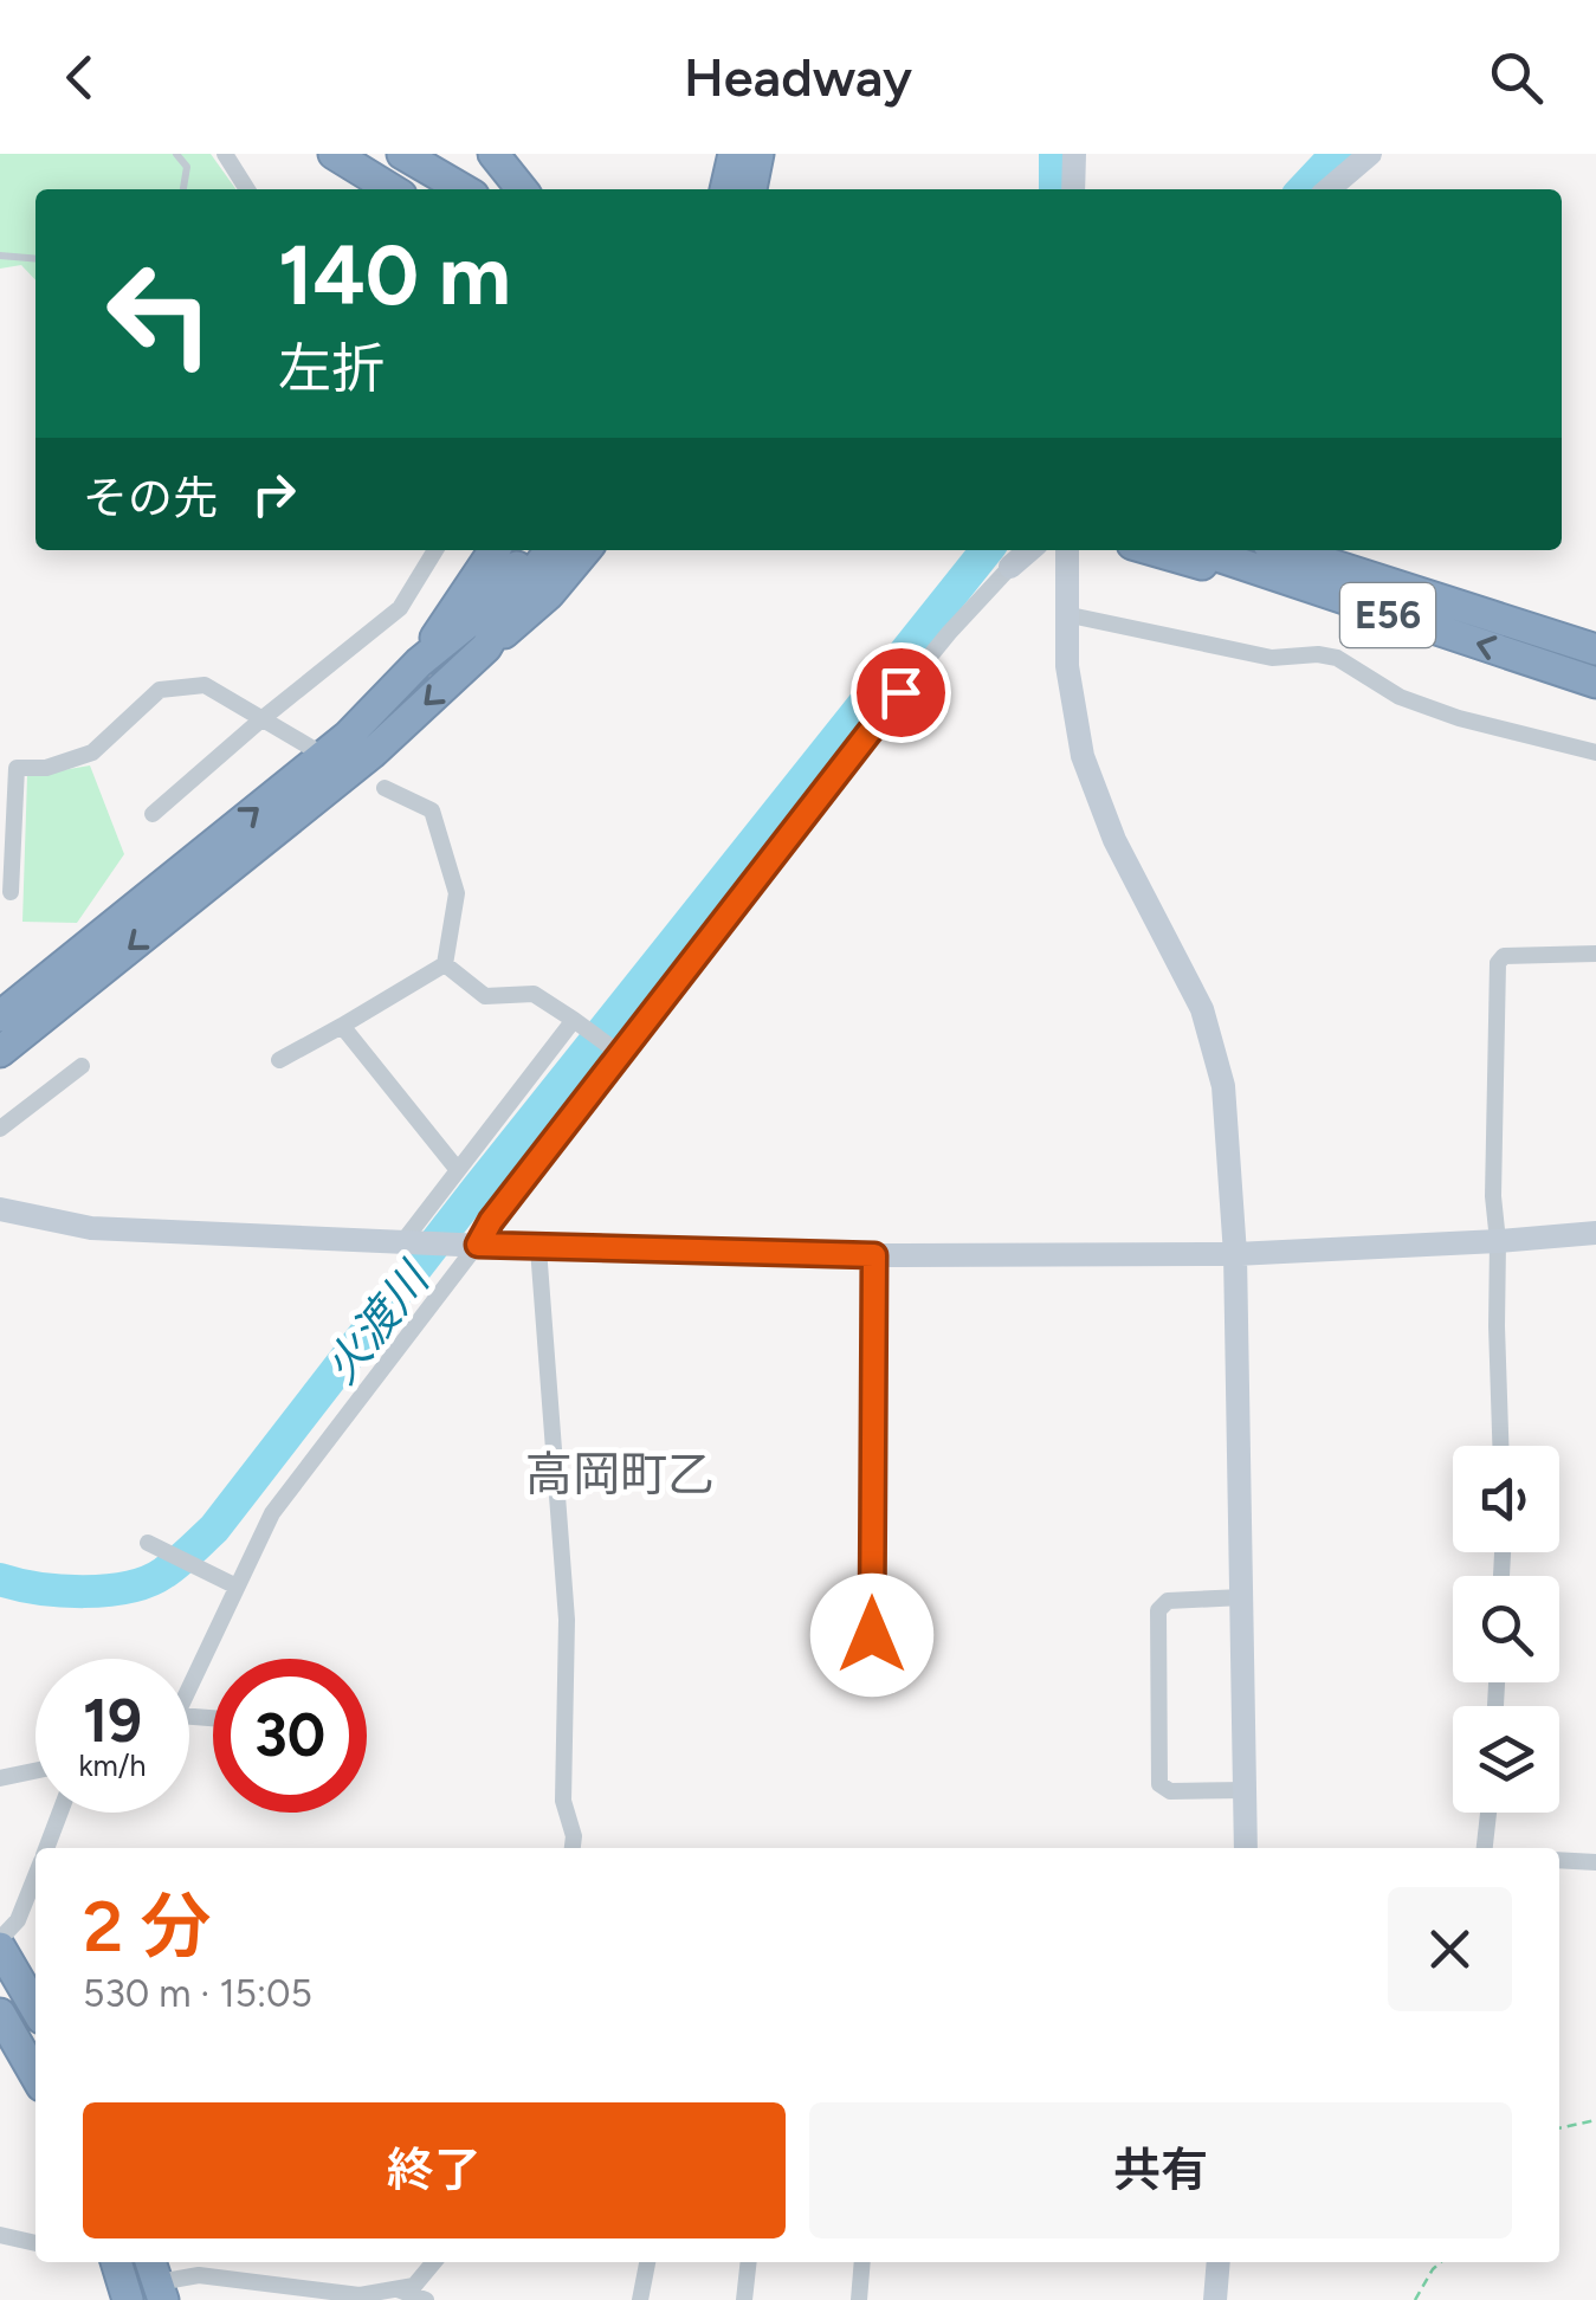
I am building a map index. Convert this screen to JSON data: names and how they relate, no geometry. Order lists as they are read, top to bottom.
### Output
{
  "streets": {
    "highway": ["E56"]
  },
  "districts": ["高岡町乙"],
  "water": ["火渡川"],
  "page": {
    "header": "Headway",
    "turn": ["140 m", "左折"],
    "then": "その先",
    "speed": "19 km/h",
    "limit": "30",
    "heading": ["2 分", "530 m · 15:05"],
    "buttons": ["終了", "共有"]
  }
}
